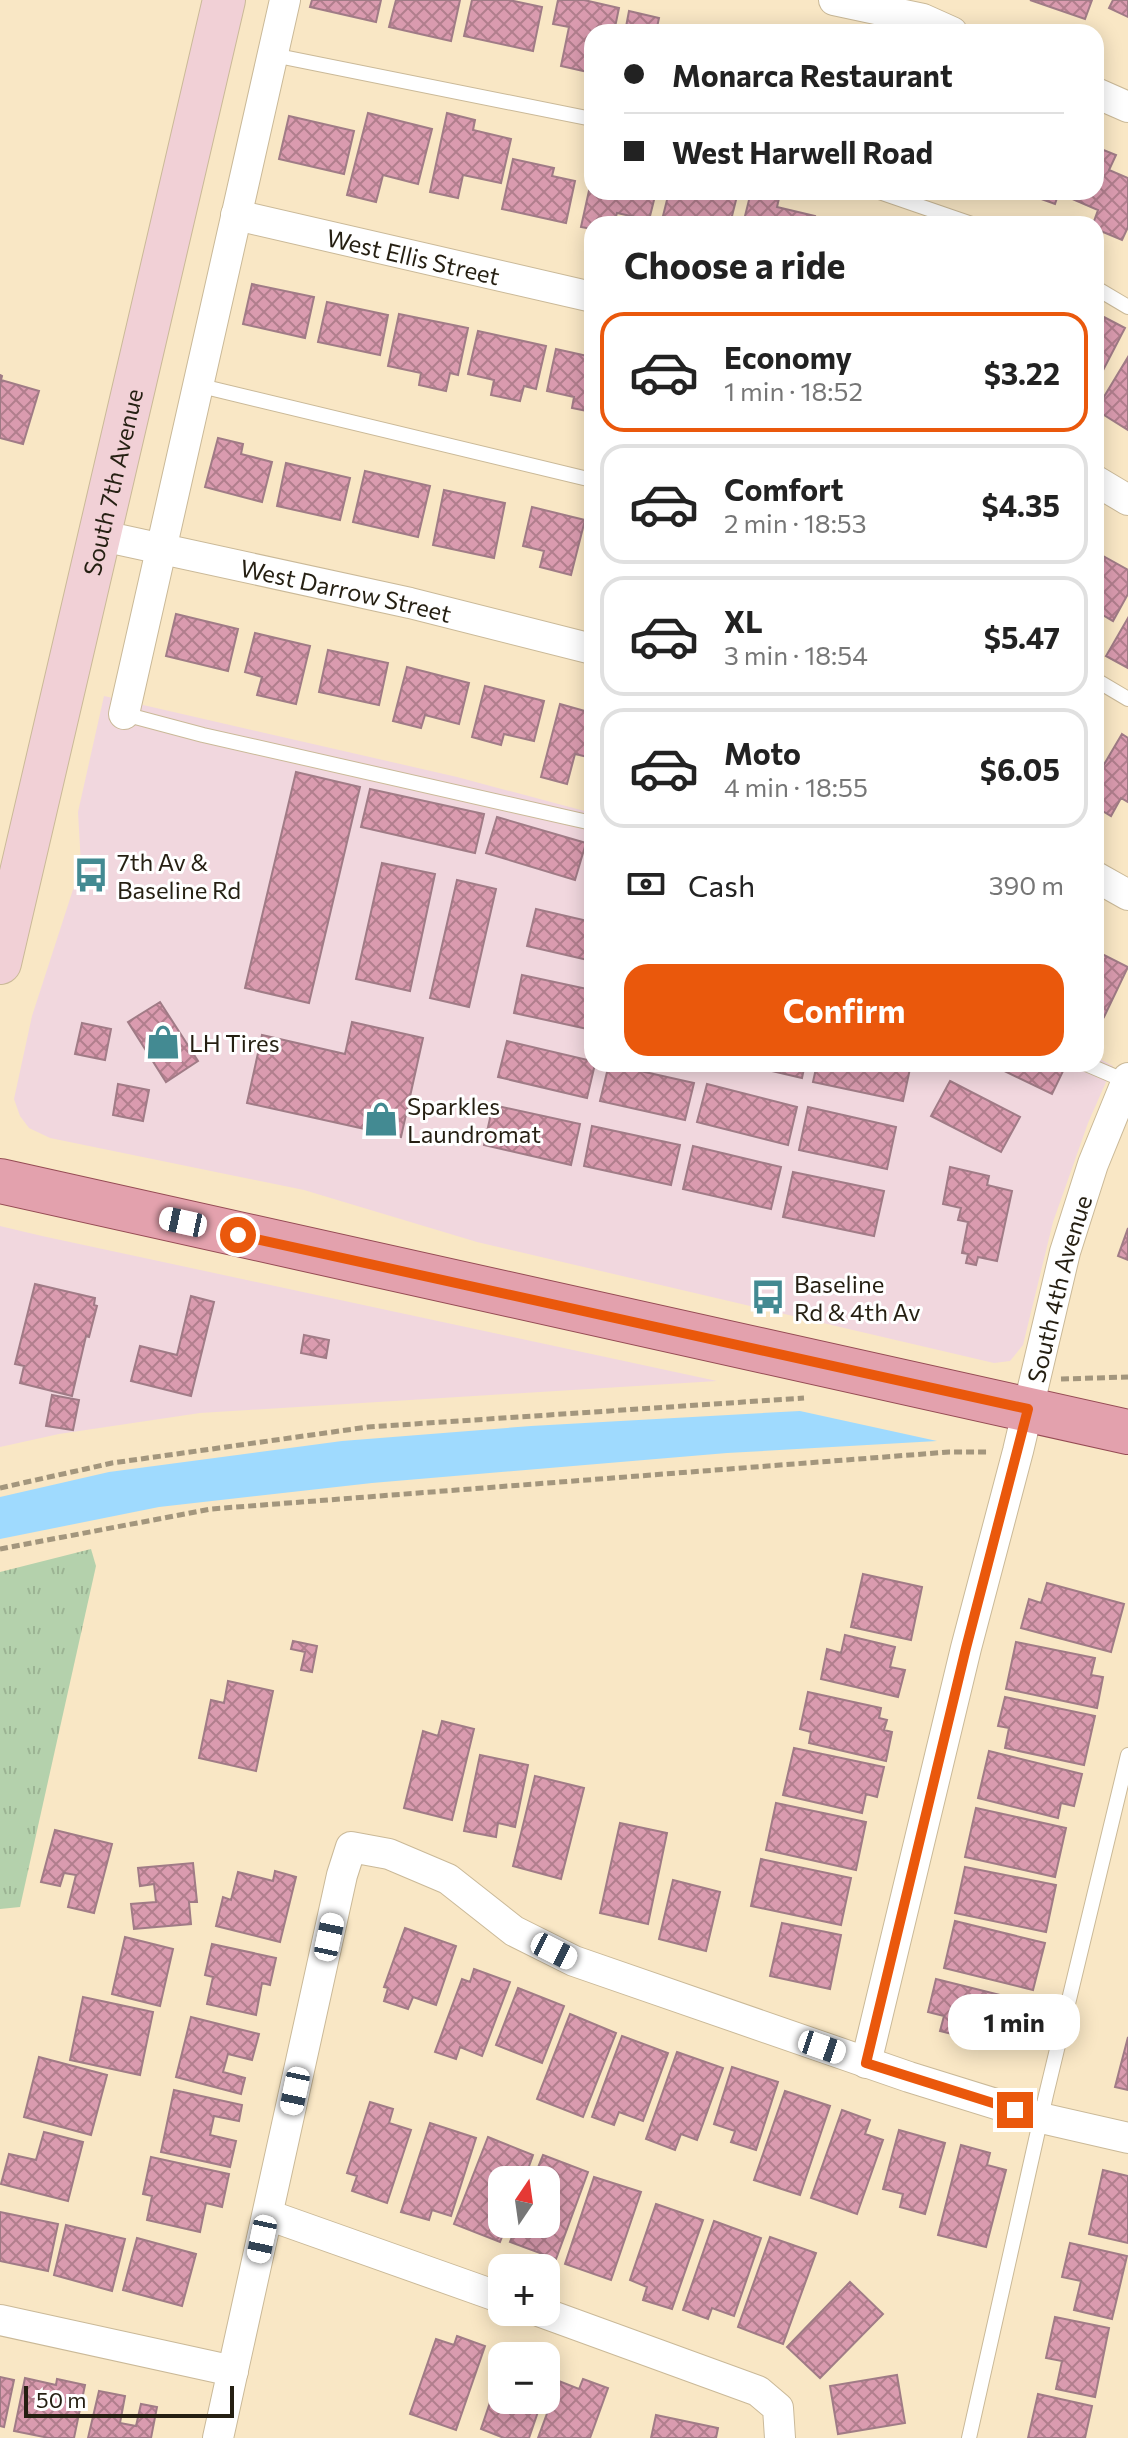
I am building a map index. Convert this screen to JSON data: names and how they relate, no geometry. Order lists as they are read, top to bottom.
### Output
{
  "streets": {
    "main road": ["South 7th Avenue"],
    "street": ["West Ellis Street", "West Darrow Street", "South 4th Avenue"]
  },
  "crossings": [
    ["South 7th Avenue", "West Darrow Street"]
  ],
  "places": {
    "bus stop": ["7th Av & Baseline Rd", "Baseline Rd & 4th Av"],
    "shop": ["LH Tires", "Sparkles Laundromat"]
  },
  "scale_bar": "50 m",
  "north": "top",
  "page": {
    "banner": ["Monarca Restaurant", "West Harwell Road"],
    "heading": "Choose a ride",
    "list": [
      {
        "name": "Economy",
        "note": "1 min · 18:52",
        "value": "$3.22"
      },
      {
        "name": "Comfort",
        "note": "2 min · 18:53",
        "value": "$4.35"
      },
      {
        "name": "XL",
        "note": "3 min · 18:54",
        "value": "$5.47"
      },
      {
        "name": "Moto",
        "note": "4 min · 18:55",
        "value": "$6.05"
      }
    ],
    "pay": ["Cash", "390 m"],
    "buttons": "Confirm",
    "bubble": "1 min",
    "map_buttons": ["+", "−"],
    "scale": "50 m"
  }
}
